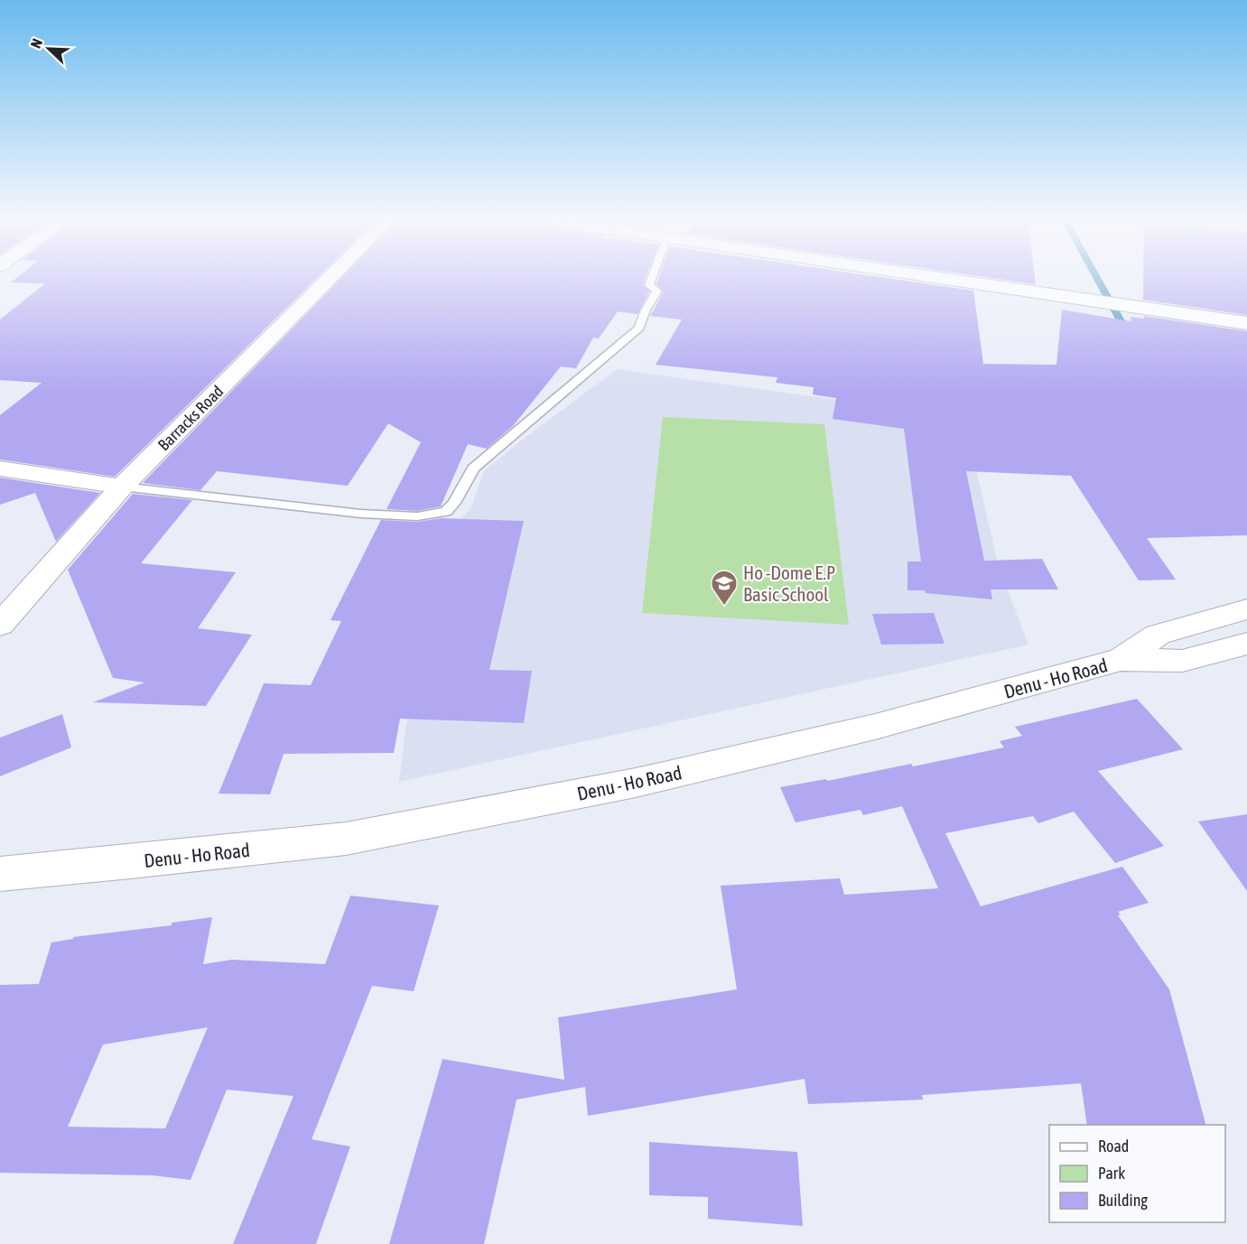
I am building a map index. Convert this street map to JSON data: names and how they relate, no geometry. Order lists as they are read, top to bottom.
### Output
{
  "streets": {
    "street": ["Barracks Road", "Denu - Ho Road"]
  },
  "places": {
    "school or university": ["Ho -Dome E.P Basic School"]
  },
  "legend": ["Road", "Park", "Building"],
  "north": "top left"
}
